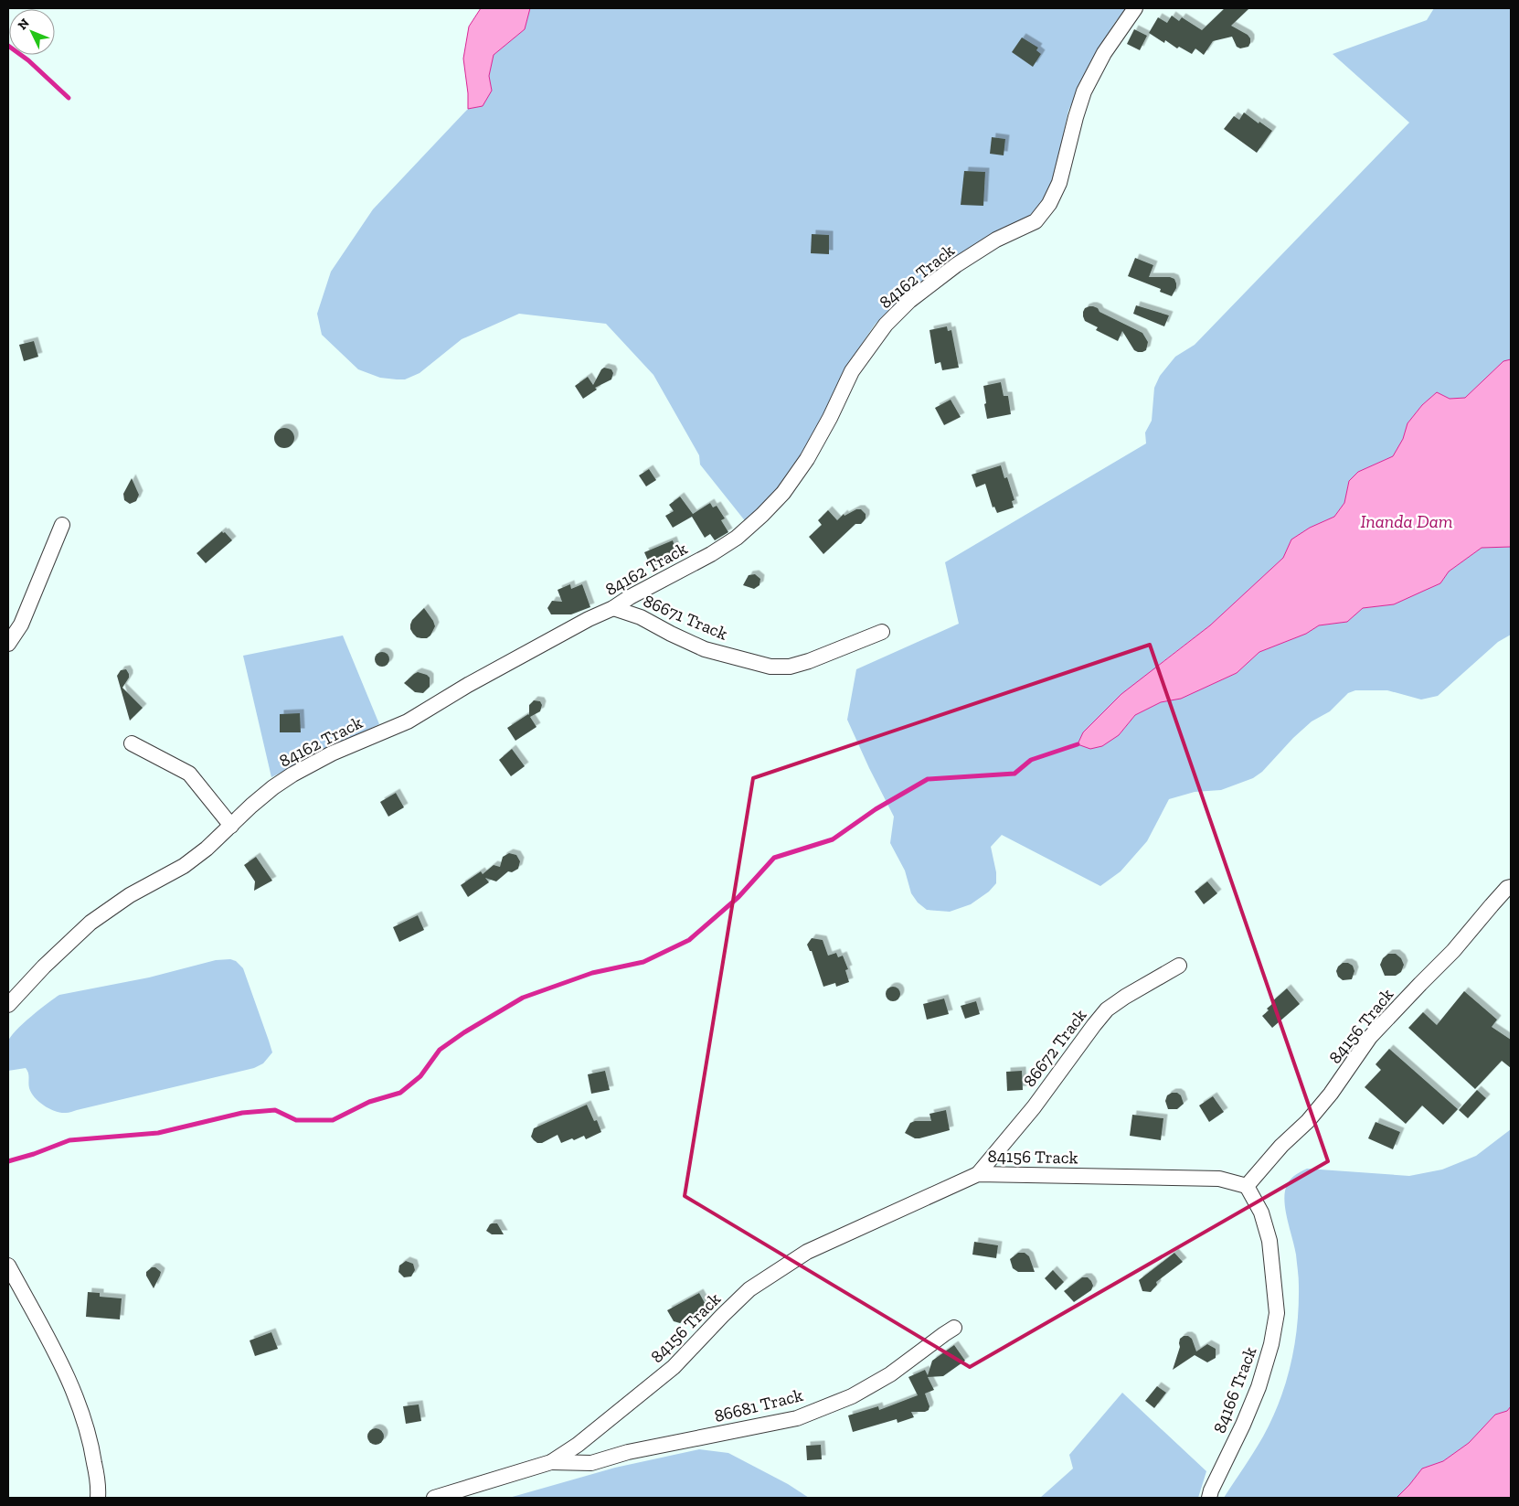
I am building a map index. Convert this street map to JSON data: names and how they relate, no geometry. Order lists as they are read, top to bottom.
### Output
{
  "streets": {
    "street": [
      "84162 Track",
      "86671 Track",
      "84156 Track",
      "86672 Track",
      "84166 Track",
      "86681 Track"
    ]
  },
  "crossings": [
    ["84162 Track", "86671 Track"],
    ["84156 Track", "86672 Track"],
    ["84156 Track", "84166 Track"],
    ["84156 Track", "86681 Track"]
  ],
  "water": ["Inanda Dam"],
  "north": "top left"
}
